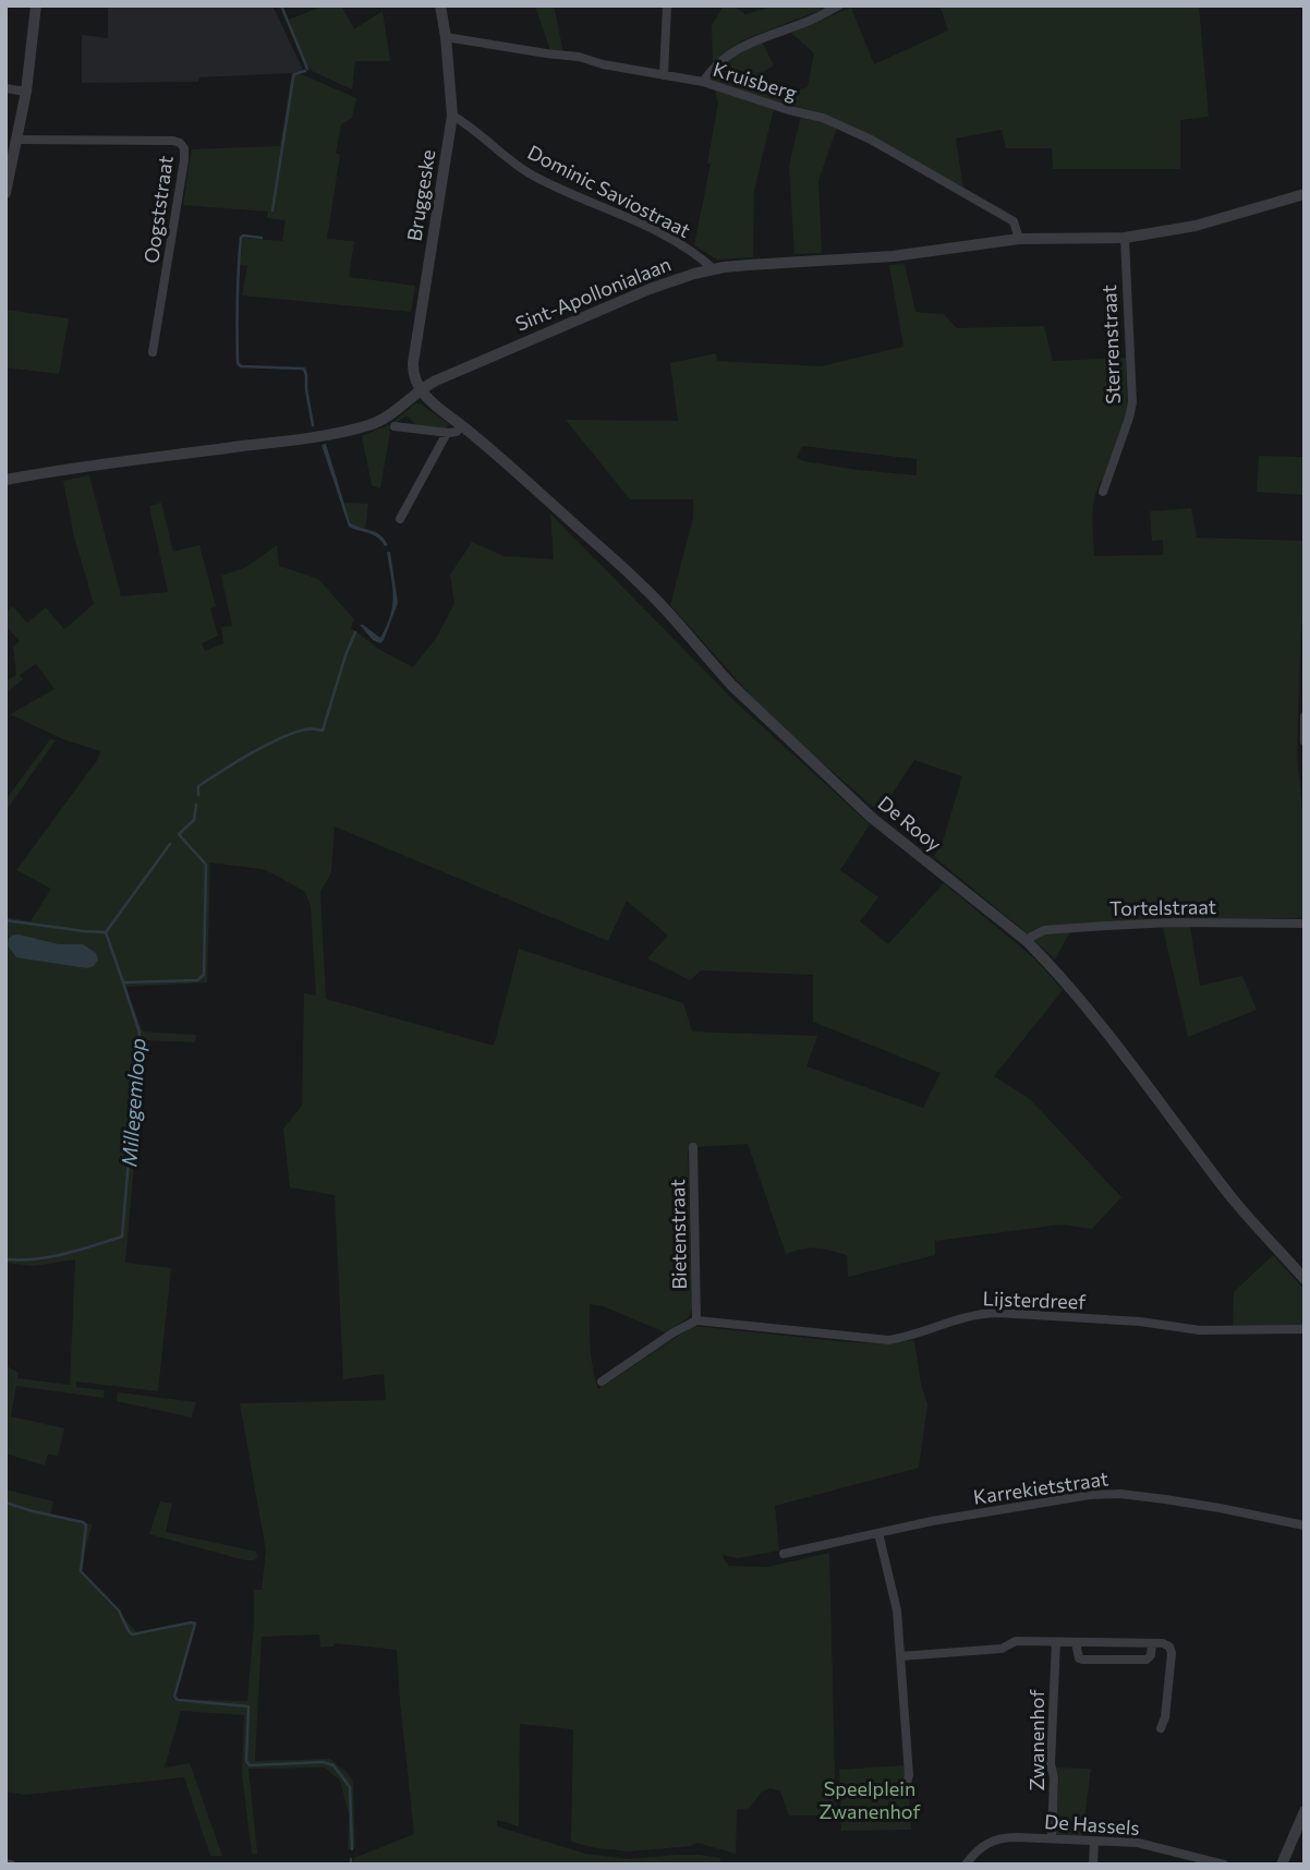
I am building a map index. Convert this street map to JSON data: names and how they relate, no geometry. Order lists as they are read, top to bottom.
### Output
{
  "streets": {
    "street": [
      "Kruisberg",
      "Dominic Saviostraat",
      "Bruggeske",
      "Oogststraat",
      "Sint-Apollonialaan",
      "Sterrenstraat",
      "De Rooy",
      "Tortelstraat",
      "Bietenstraat",
      "Lijsterdreef",
      "Karrekietstraat",
      "Zwanenhof",
      "De Hassels"
    ]
  },
  "crossings": [
    ["Kruisberg", "Bruggeske"],
    ["Kruisberg", "Sint-Apollonialaan"],
    ["Dominic Saviostraat", "Bruggeske"],
    ["Dominic Saviostraat", "Sint-Apollonialaan"],
    ["Bruggeske", "Sint-Apollonialaan"],
    ["Bruggeske", "De Rooy"],
    ["Sint-Apollonialaan", "Sterrenstraat"],
    ["Sint-Apollonialaan", "De Rooy"],
    ["De Rooy", "Tortelstraat"],
    ["Bietenstraat", "Lijsterdreef"],
    ["Zwanenhof", "De Hassels"]
  ],
  "water": ["Millegemloop"],
  "parks": ["Speelplein Zwanenhof"]
}
